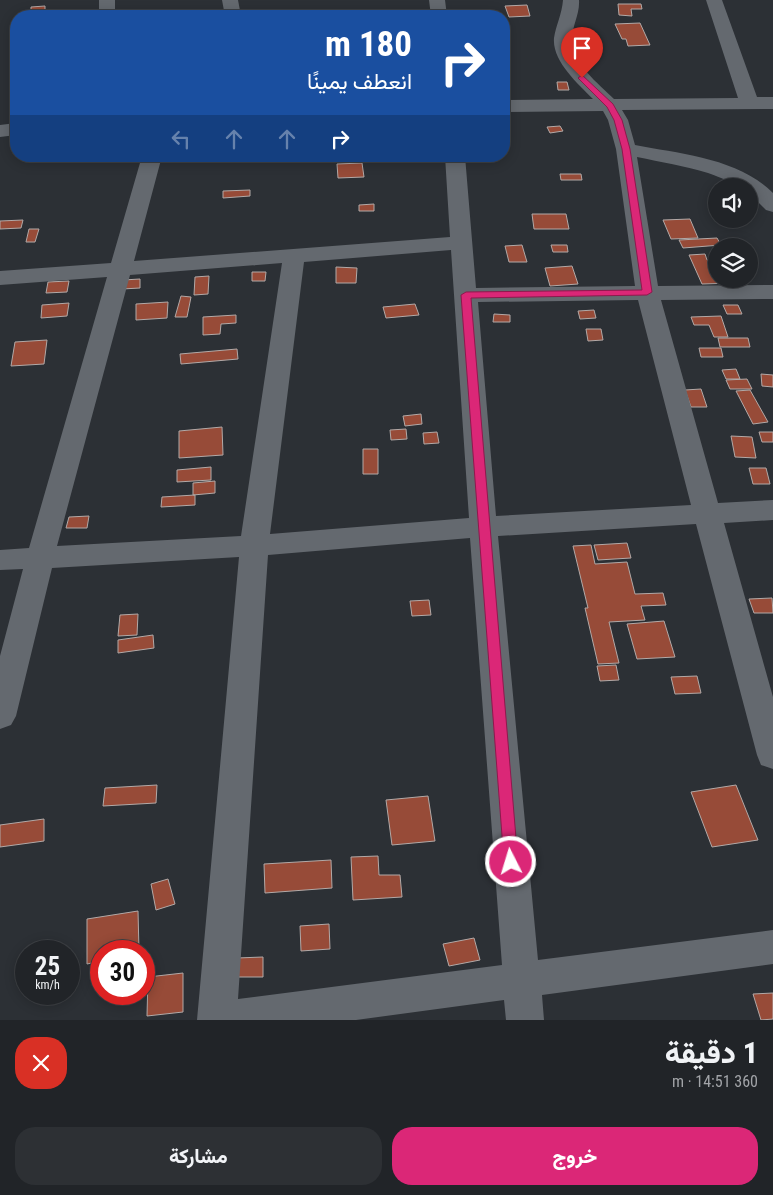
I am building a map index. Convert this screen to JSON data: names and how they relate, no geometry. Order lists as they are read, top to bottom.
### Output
{
  "page": {
    "turn": ["180 m", "انعطف يمينًا"],
    "speed": "25 km/h",
    "limit": "30",
    "heading": ["1 دقيقة", "360 m · 14:51"],
    "buttons": ["خروج", "مشاركة"]
  }
}
